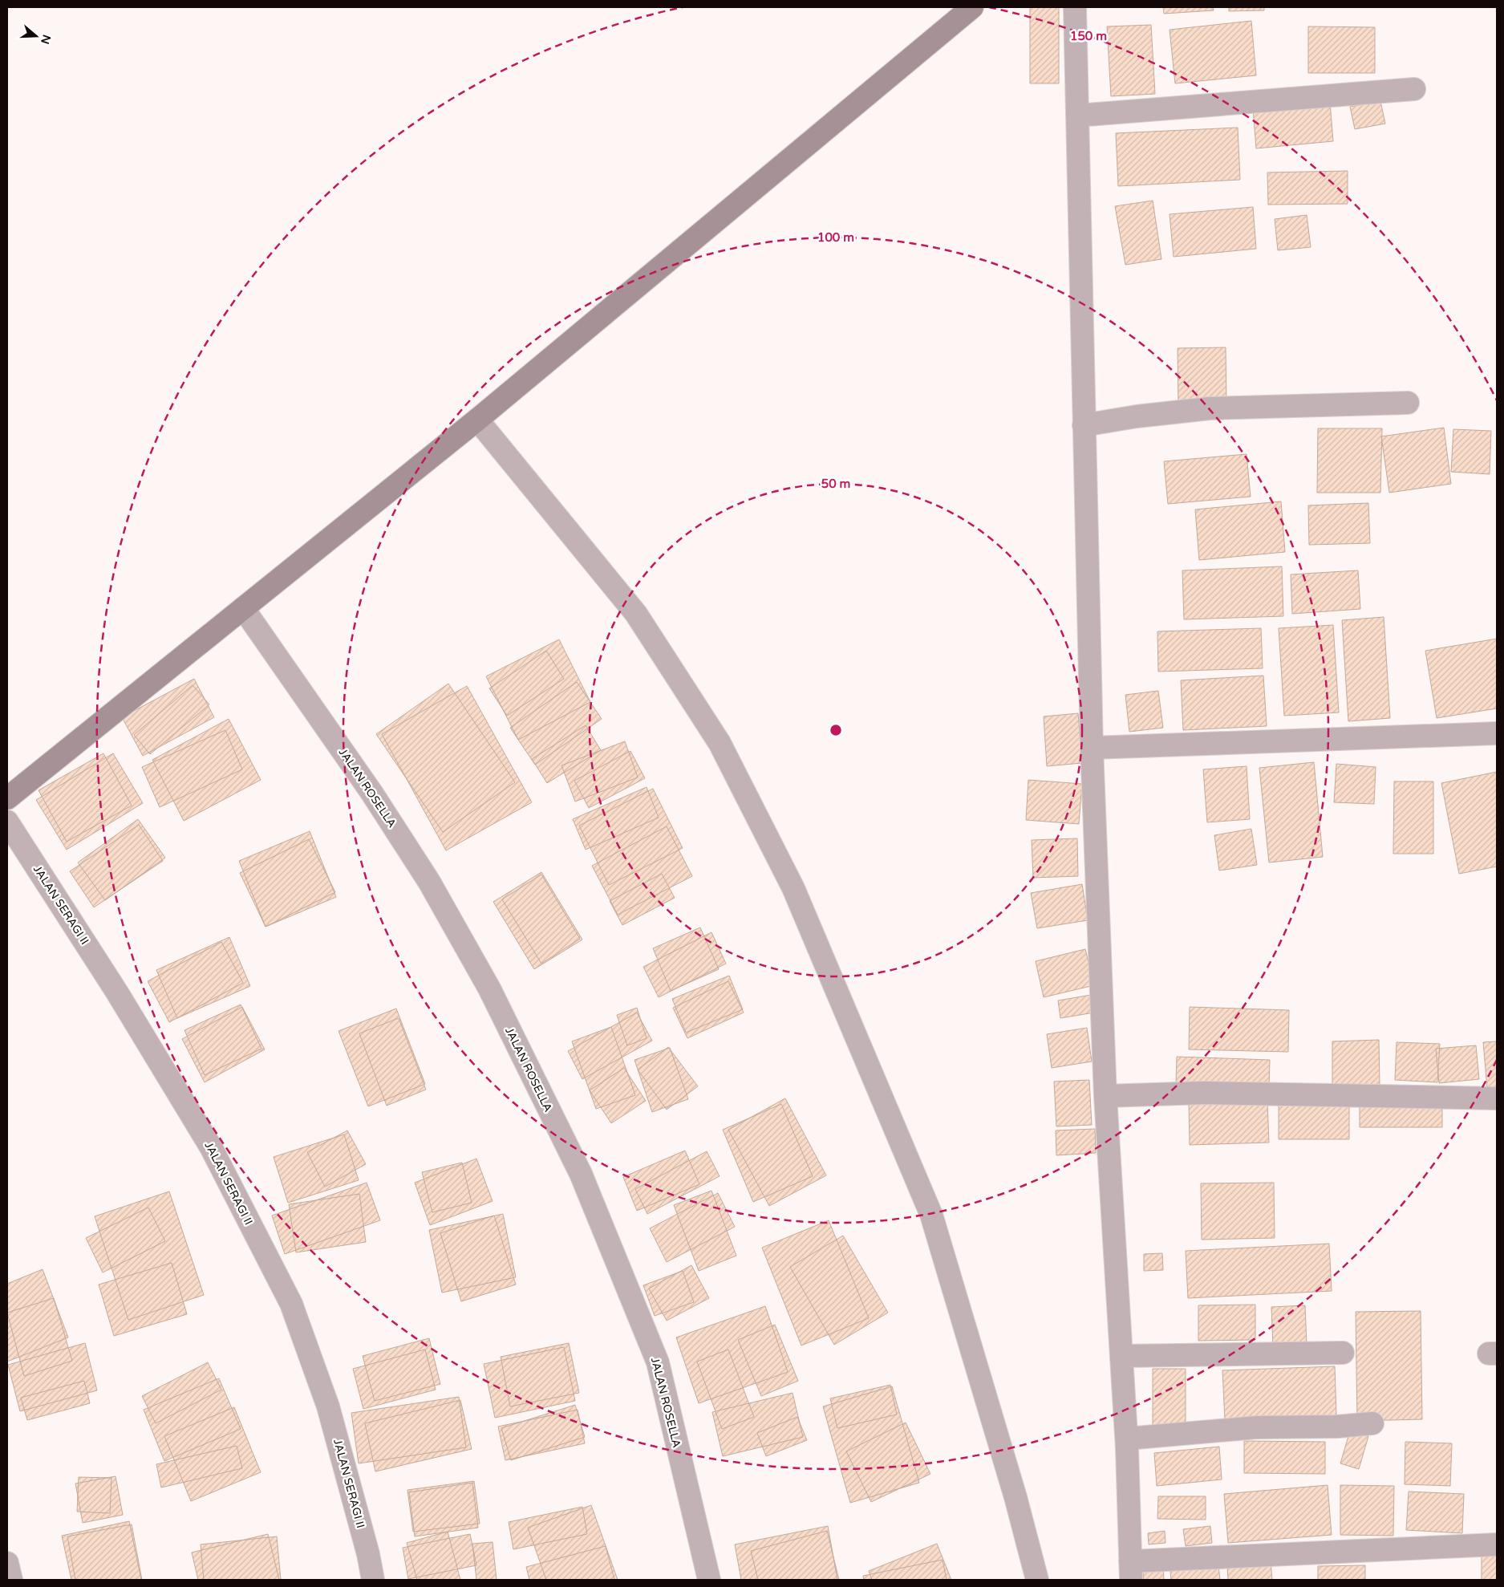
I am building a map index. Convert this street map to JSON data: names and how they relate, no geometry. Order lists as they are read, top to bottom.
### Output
{
  "streets": {
    "street": ["JALAN ROSELLA", "JALAN SERAGI II"]
  },
  "north": "right",
  "rings": ["150 m", "100 m", "50 m"]
}
